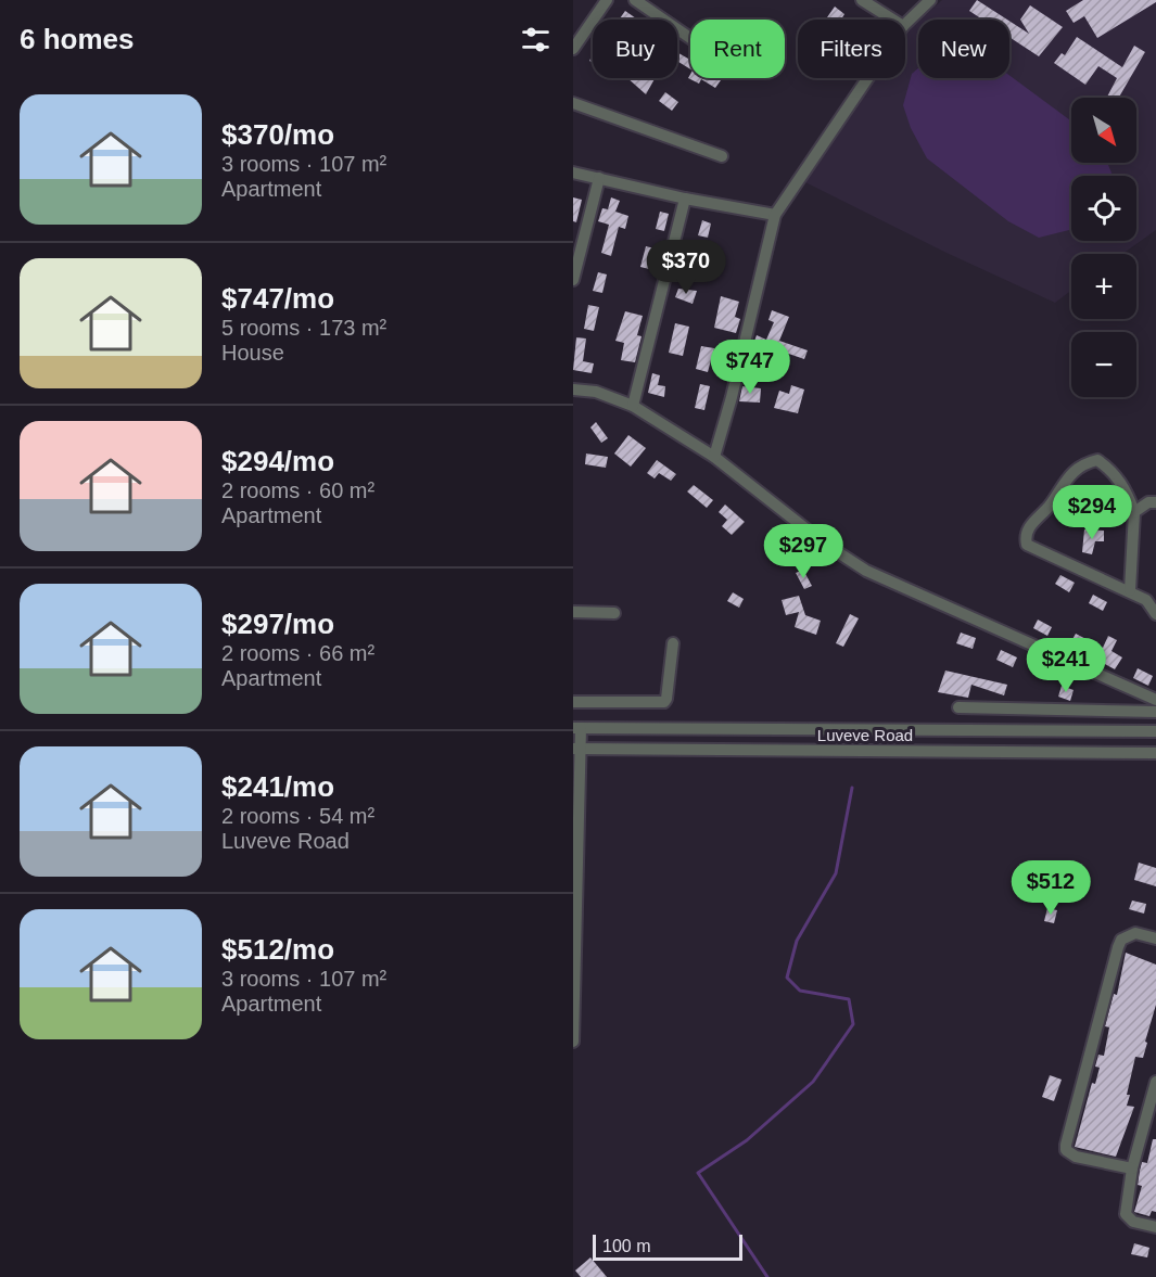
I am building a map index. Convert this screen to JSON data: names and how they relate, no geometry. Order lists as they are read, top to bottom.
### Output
{
  "streets": {
    "street": ["Luveve Road"]
  },
  "scale_bar": "100 m",
  "north": "bottom right",
  "page": {
    "heading": "6 homes",
    "chip": [
      "Buy",
      "Rent",
      "Filters",
      "New"
    ],
    "list": [
      {
        "name": "$370/mo",
        "note": "3 rooms · 107 m² · Apartment"
      },
      {
        "name": "$747/mo",
        "note": "5 rooms · 173 m² · House"
      },
      {
        "name": "$294/mo",
        "note": "2 rooms · 60 m² · Apartment"
      },
      {
        "name": "$297/mo",
        "note": "2 rooms · 66 m² · Apartment"
      },
      {
        "name": "$241/mo",
        "note": "2 rooms · 54 m² · Luveve Road"
      },
      {
        "name": "$512/mo",
        "note": "3 rooms · 107 m² · Apartment"
      }
    ],
    "map_buttons": ["+", "−"],
    "price": [
      "$370",
      "$747",
      "$294",
      "$297",
      "$241",
      "$512"
    ],
    "scale": "100 m"
  }
}
